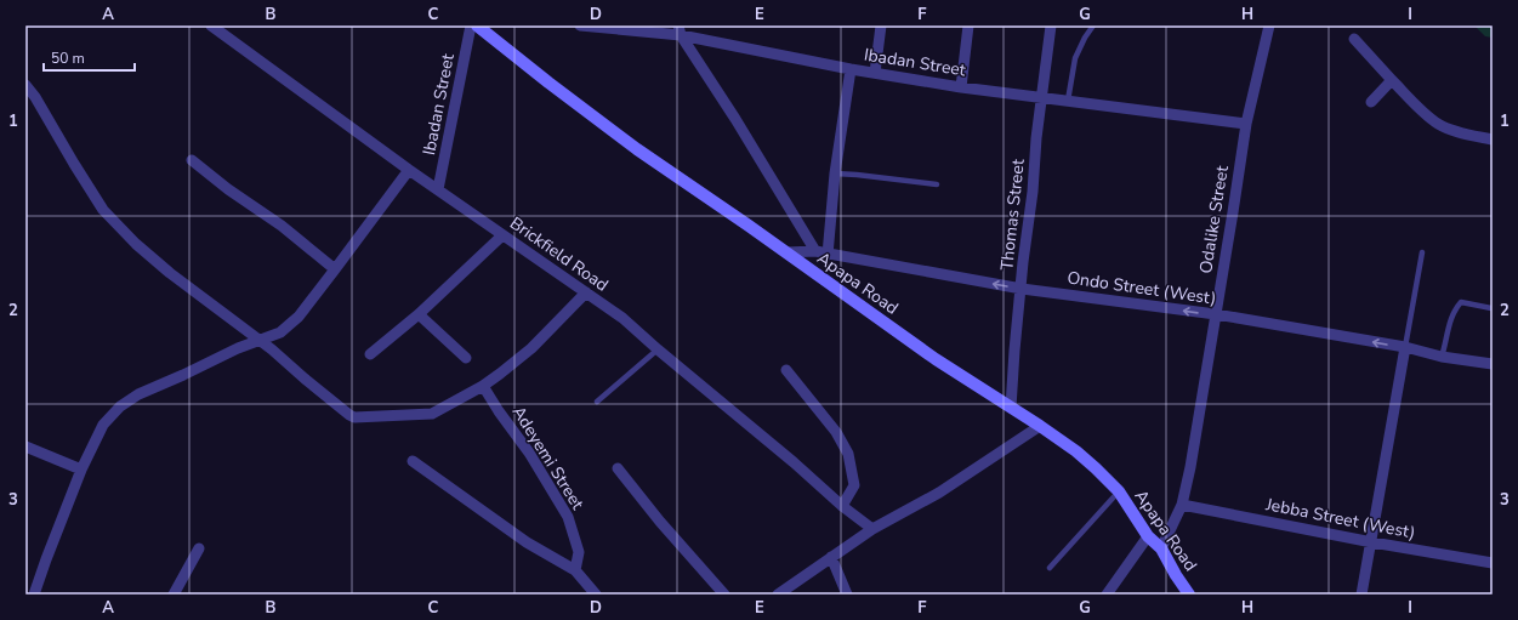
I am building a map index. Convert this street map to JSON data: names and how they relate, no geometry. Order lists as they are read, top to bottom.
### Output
{
  "streets": {
    "street": [
      "Ibadan Street",
      "Thomas Street",
      "Odalike Street",
      "Brickfield Road",
      "Apapa Road",
      "Ondo Street (West)",
      "Adeyemi Street",
      "Jebba Street (West)"
    ]
  },
  "crossings": [
    ["Ibadan Street", "Thomas Street"],
    ["Ibadan Street", "Odalike Street"],
    ["Ibadan Street", "Brickfield Road"],
    ["Thomas Street", "Apapa Road"],
    ["Thomas Street", "Ondo Street (West)"],
    ["Odalike Street", "Apapa Road"],
    ["Odalike Street", "Ondo Street (West)"],
    ["Odalike Street", "Jebba Street (West)"],
    ["Apapa Road", "Ondo Street (West)"]
  ],
  "one_way": ["Ondo Street (West)"],
  "scale_bar": "50 m",
  "grid": {
    "columns": [
      "A",
      "B",
      "C",
      "D",
      "E",
      "F",
      "G",
      "H",
      "I"
    ],
    "rows": ["1", "2", "3"]
  }
}
